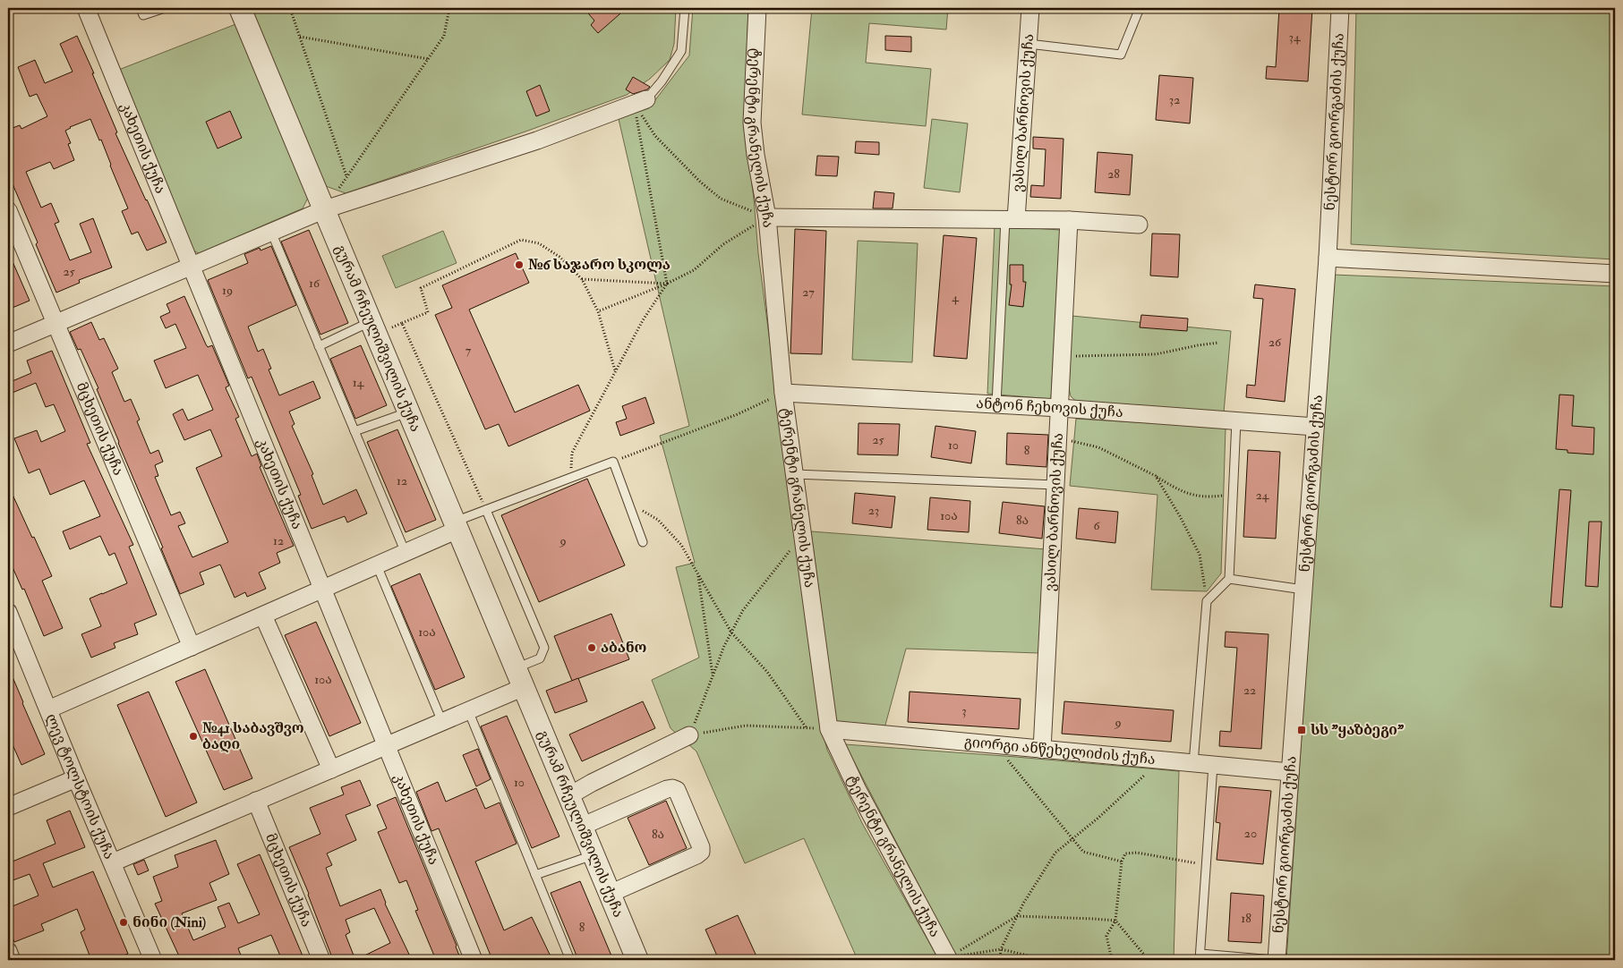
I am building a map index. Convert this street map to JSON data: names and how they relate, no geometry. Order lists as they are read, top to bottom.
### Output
{
  "streets": {
    "street": [
      "ვასილ ბარნოვის ქუჩა",
      "ნესტორ გიორგაძის ქუჩა",
      "ტერენტი გრანელის ქუჩა",
      "კახეთის ქუჩა",
      "გურამ რჩეულიშვილის ქუჩა",
      "ანტონ ჩეხოვის ქუჩა",
      "მცხეთის ქუჩა",
      "გიორგი ანწეხელიძის ქუჩა",
      "ლევ ტოლსტოის ქუჩა"
    ]
  },
  "crossings": [
    ["ვასილ ბარნოვის ქუჩა", "ანტონ ჩეხოვის ქუჩა"],
    ["ვასილ ბარნოვის ქუჩა", "გიორგი ანწეხელიძის ქუჩა"],
    ["ნესტორ გიორგაძის ქუჩა", "ანტონ ჩეხოვის ქუჩა"],
    ["ნესტორ გიორგაძის ქუჩა", "გიორგი ანწეხელიძის ქუჩა"],
    ["ტერენტი გრანელის ქუჩა", "ანტონ ჩეხოვის ქუჩა"],
    ["ტერენტი გრანელის ქუჩა", "გიორგი ანწეხელიძის ქუჩა"]
  ],
  "places": {
    "other": [
      "№6 საჯარო სკოლა",
      "აბანო",
      "№41 საბავშვო ბაღი",
      "ნინი (Nini)"
    ],
    "transit": ["სს \"ყაზბეგი\""]
  },
  "house_numbers": [
    "34",
    "32",
    "28",
    "25",
    "16",
    "19",
    "27",
    "4",
    "26",
    "7",
    "14",
    "25",
    "10",
    "8",
    "12",
    "24",
    "23",
    "10ა",
    "8ა",
    "6",
    "12",
    "9",
    "10ა",
    "10ა",
    "22",
    "3",
    "9",
    "10",
    "20",
    "8ა",
    "18",
    "8"
  ]
}
